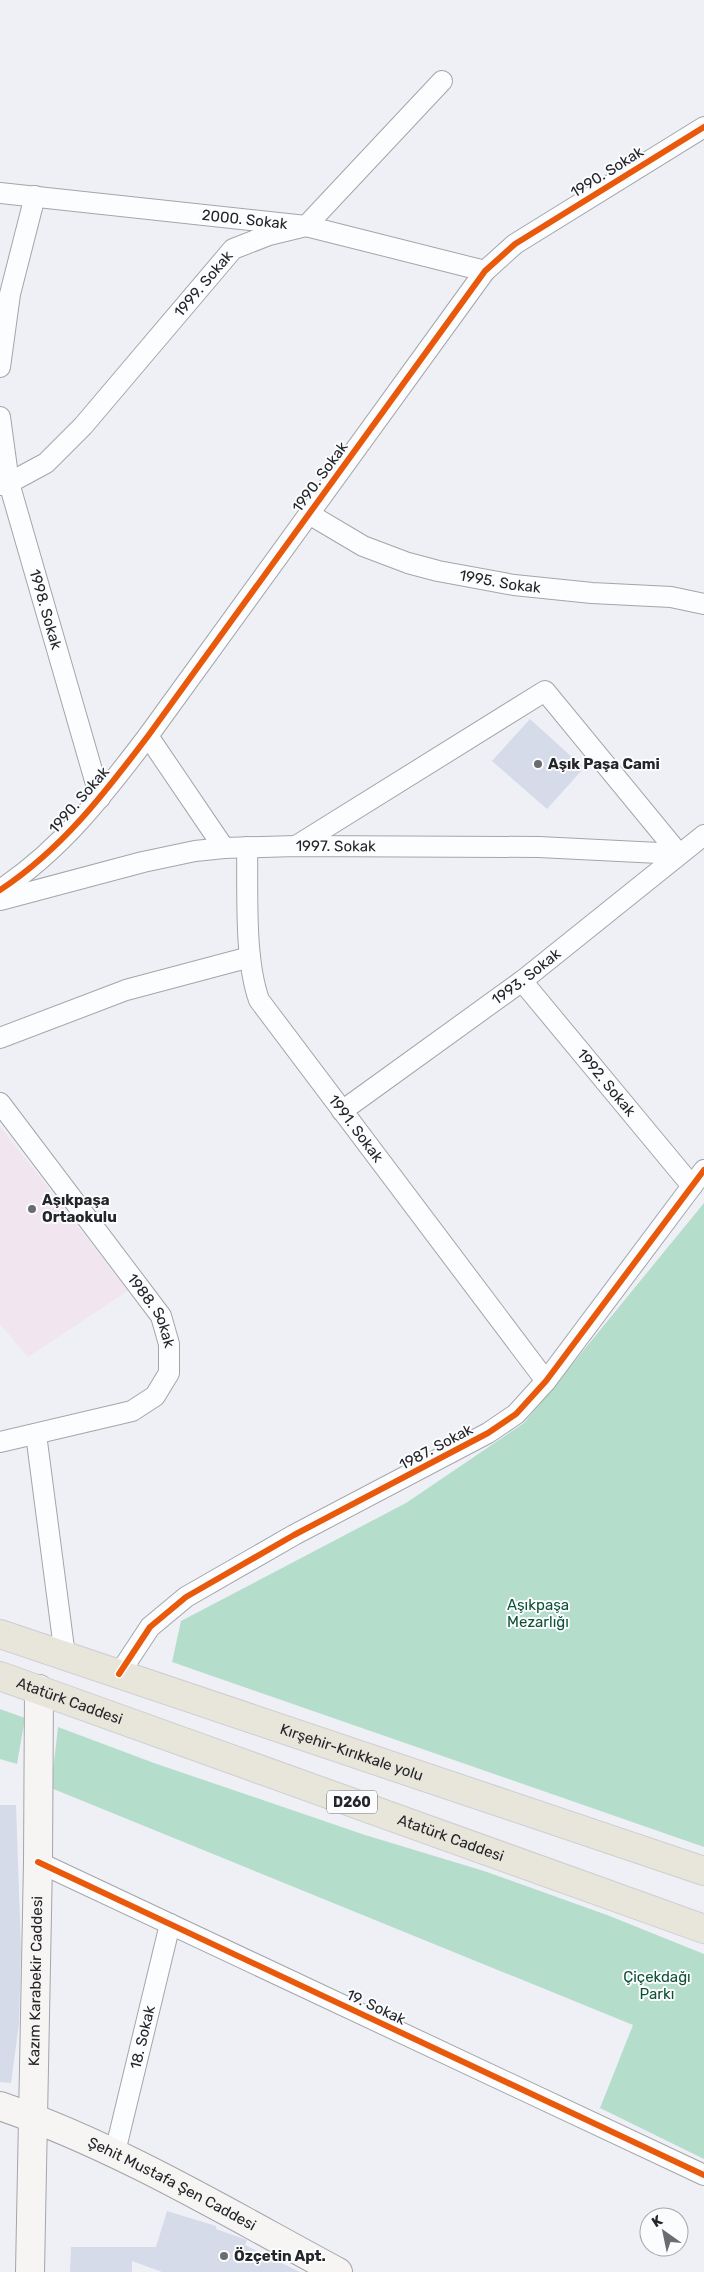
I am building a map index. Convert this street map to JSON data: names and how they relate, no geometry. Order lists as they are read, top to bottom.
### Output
{
  "streets": {
    "highway": ["Atatürk Caddesi", "Kırşehir-Kırıkkale yolu", "D260"],
    "street": [
      "1990. Sokak",
      "2000. Sokak",
      "1999. Sokak",
      "1995. Sokak",
      "1998. Sokak",
      "1997. Sokak",
      "1993. Sokak",
      "1992. Sokak",
      "1991. Sokak",
      "1988. Sokak",
      "1987. Sokak",
      "Kazım Karabekir Caddesi",
      "19. Sokak",
      "18. Sokak",
      "Şehit Mustafa Şen Caddesi"
    ]
  },
  "crossings": [
    ["1990. Sokak", "2000. Sokak"],
    ["1990. Sokak", "1995. Sokak"],
    ["1990. Sokak", "1998. Sokak"],
    ["2000. Sokak", "1999. Sokak"],
    ["1999. Sokak", "1998. Sokak"],
    ["1997. Sokak", "1993. Sokak"],
    ["1997. Sokak", "1991. Sokak"],
    ["1993. Sokak", "1992. Sokak"],
    ["1993. Sokak", "1991. Sokak"],
    ["1992. Sokak", "1987. Sokak"],
    ["1991. Sokak", "1987. Sokak"],
    ["1987. Sokak", "Kırşehir-Kırıkkale yolu"],
    ["Atatürk Caddesi", "Kazım Karabekir Caddesi"],
    ["Kazım Karabekir Caddesi", "19. Sokak"],
    ["Kazım Karabekir Caddesi", "Şehit Mustafa Şen Caddesi"],
    ["19. Sokak", "18. Sokak"],
    ["18. Sokak", "Şehit Mustafa Şen Caddesi"]
  ],
  "parks": ["Aşıkpaşa Mezarlığı", "Çiçekdağı Parkı"],
  "places": ["Aşık Paşa Cami", "Aşıkpaşa Ortaokulu", "Özçetin Apt."],
  "north": "top left"
}
